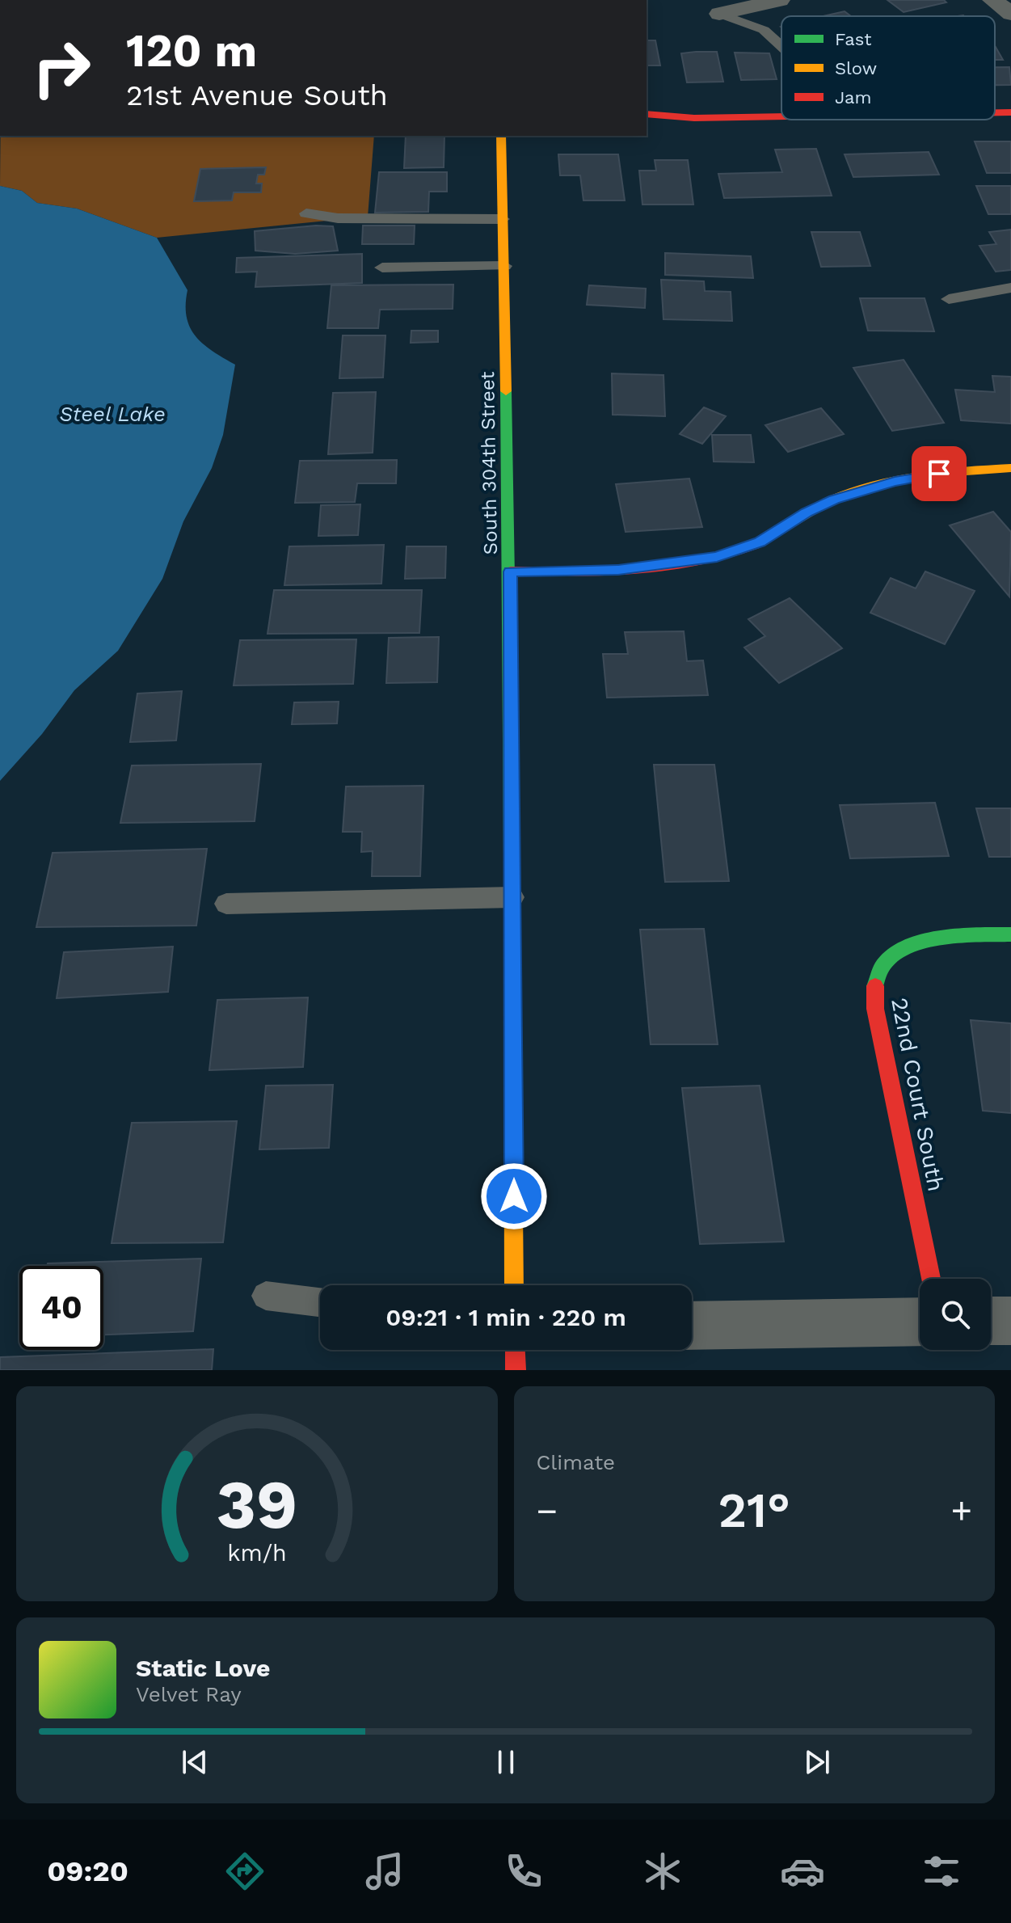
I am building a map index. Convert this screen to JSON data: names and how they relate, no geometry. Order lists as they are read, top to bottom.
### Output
{
  "streets": {
    "street": ["South 304th Street", "22nd Court South"]
  },
  "water": ["Steel Lake"],
  "legend": ["Fast", "Slow", "Jam"],
  "page": {
    "turn": ["120 m", "21st Avenue South"],
    "limit": "40",
    "trip": "09:21 · 1 min · 220 m",
    "tile": "Climate",
    "heat": ["−", "21°", "+"],
    "song": ["Static Love", "Velvet Ray"],
    "tabs": "09:20",
    "gauge": ["39", "km/h"]
  }
}
